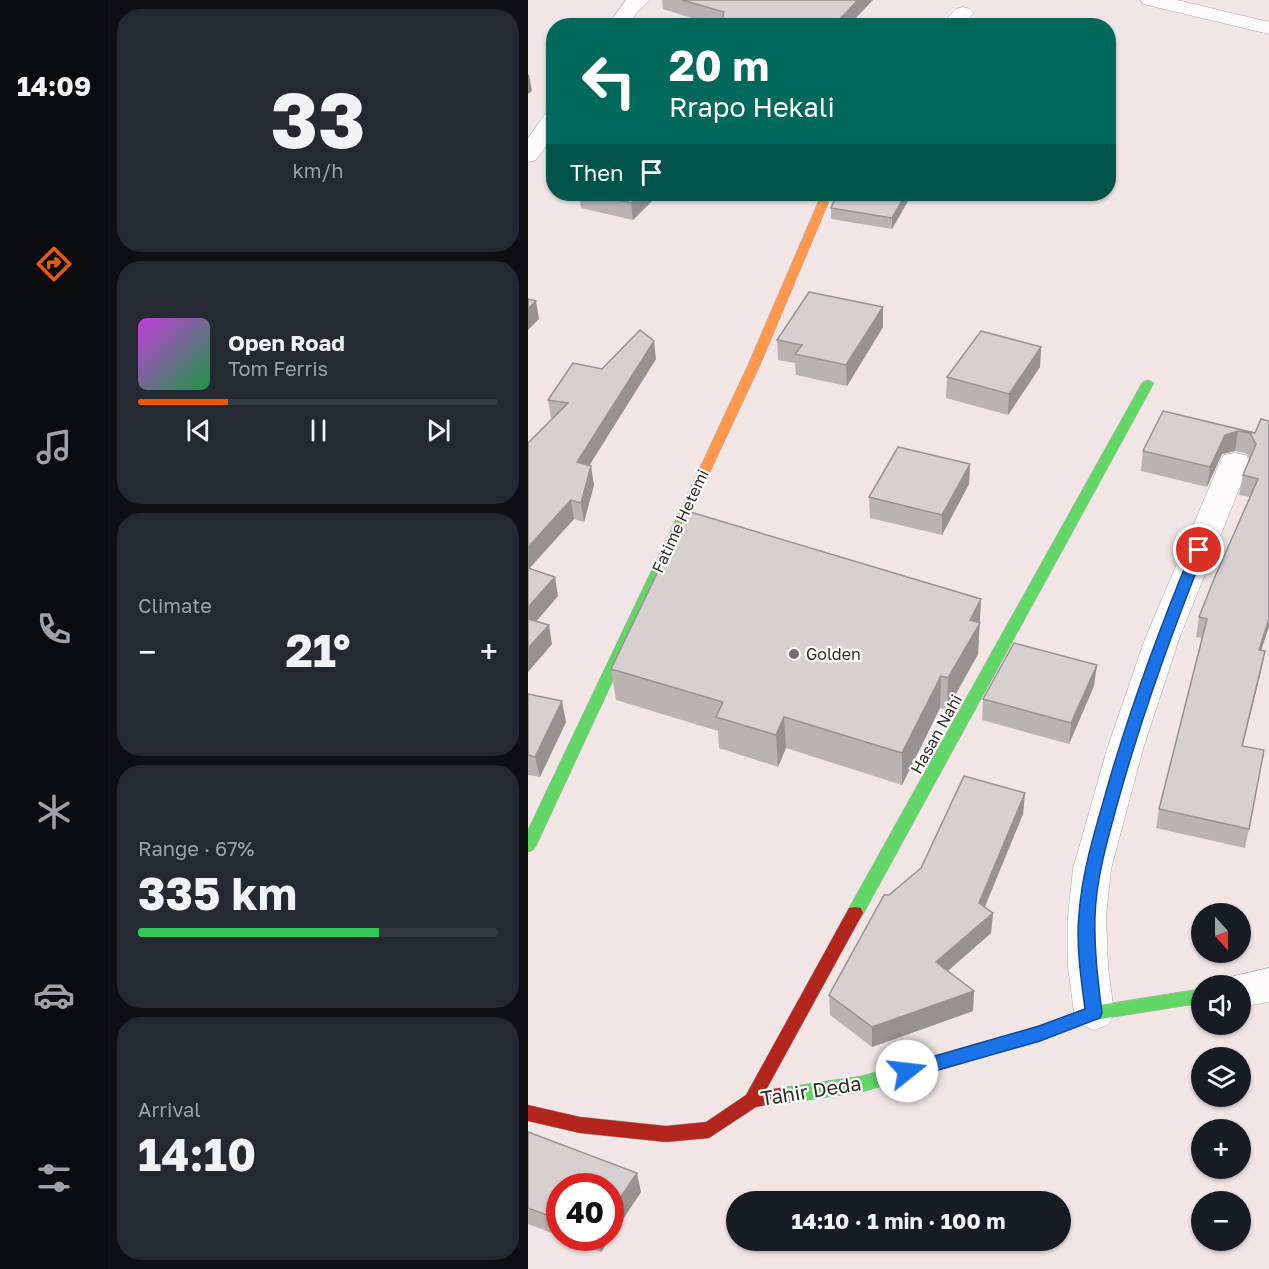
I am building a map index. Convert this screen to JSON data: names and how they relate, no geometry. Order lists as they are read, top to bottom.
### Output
{
  "streets": {
    "street": ["Fatime Hetemi", "Hasan Nahi", "Tahir Deda"]
  },
  "crossings": [
    ["Hasan Nahi", "Tahir Deda"]
  ],
  "places": ["Golden"],
  "north": "bottom",
  "page": {
    "tabs": "14:09",
    "tile": [
      ["33", "km/h"],
      "Climate",
      ["Range · 67%", "335 km"],
      ["Arrival", "14:10"]
    ],
    "turn": ["20 m", "Rrapo Hekali"],
    "then": "Then",
    "song": ["Open Road", "Tom Ferris"],
    "heat": ["−", "21°", "+"],
    "map_buttons": ["+", "−"],
    "limit": "40",
    "trip": "14:10 · 1 min · 100 m"
  }
}
